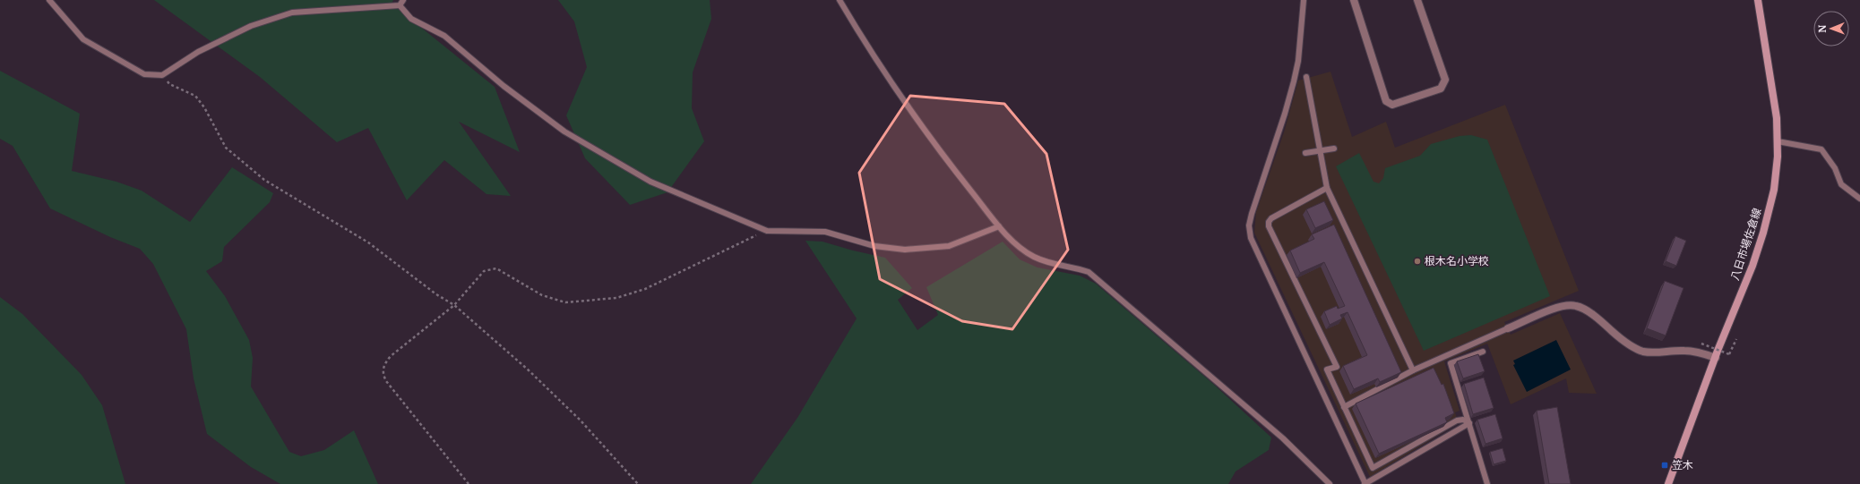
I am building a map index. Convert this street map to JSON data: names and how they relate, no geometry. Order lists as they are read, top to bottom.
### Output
{
  "streets": {
    "main road": ["八日市場佐倉線"]
  },
  "places": {
    "other": ["根木名小学校"],
    "transit": ["笠木"]
  },
  "north": "left"
}
